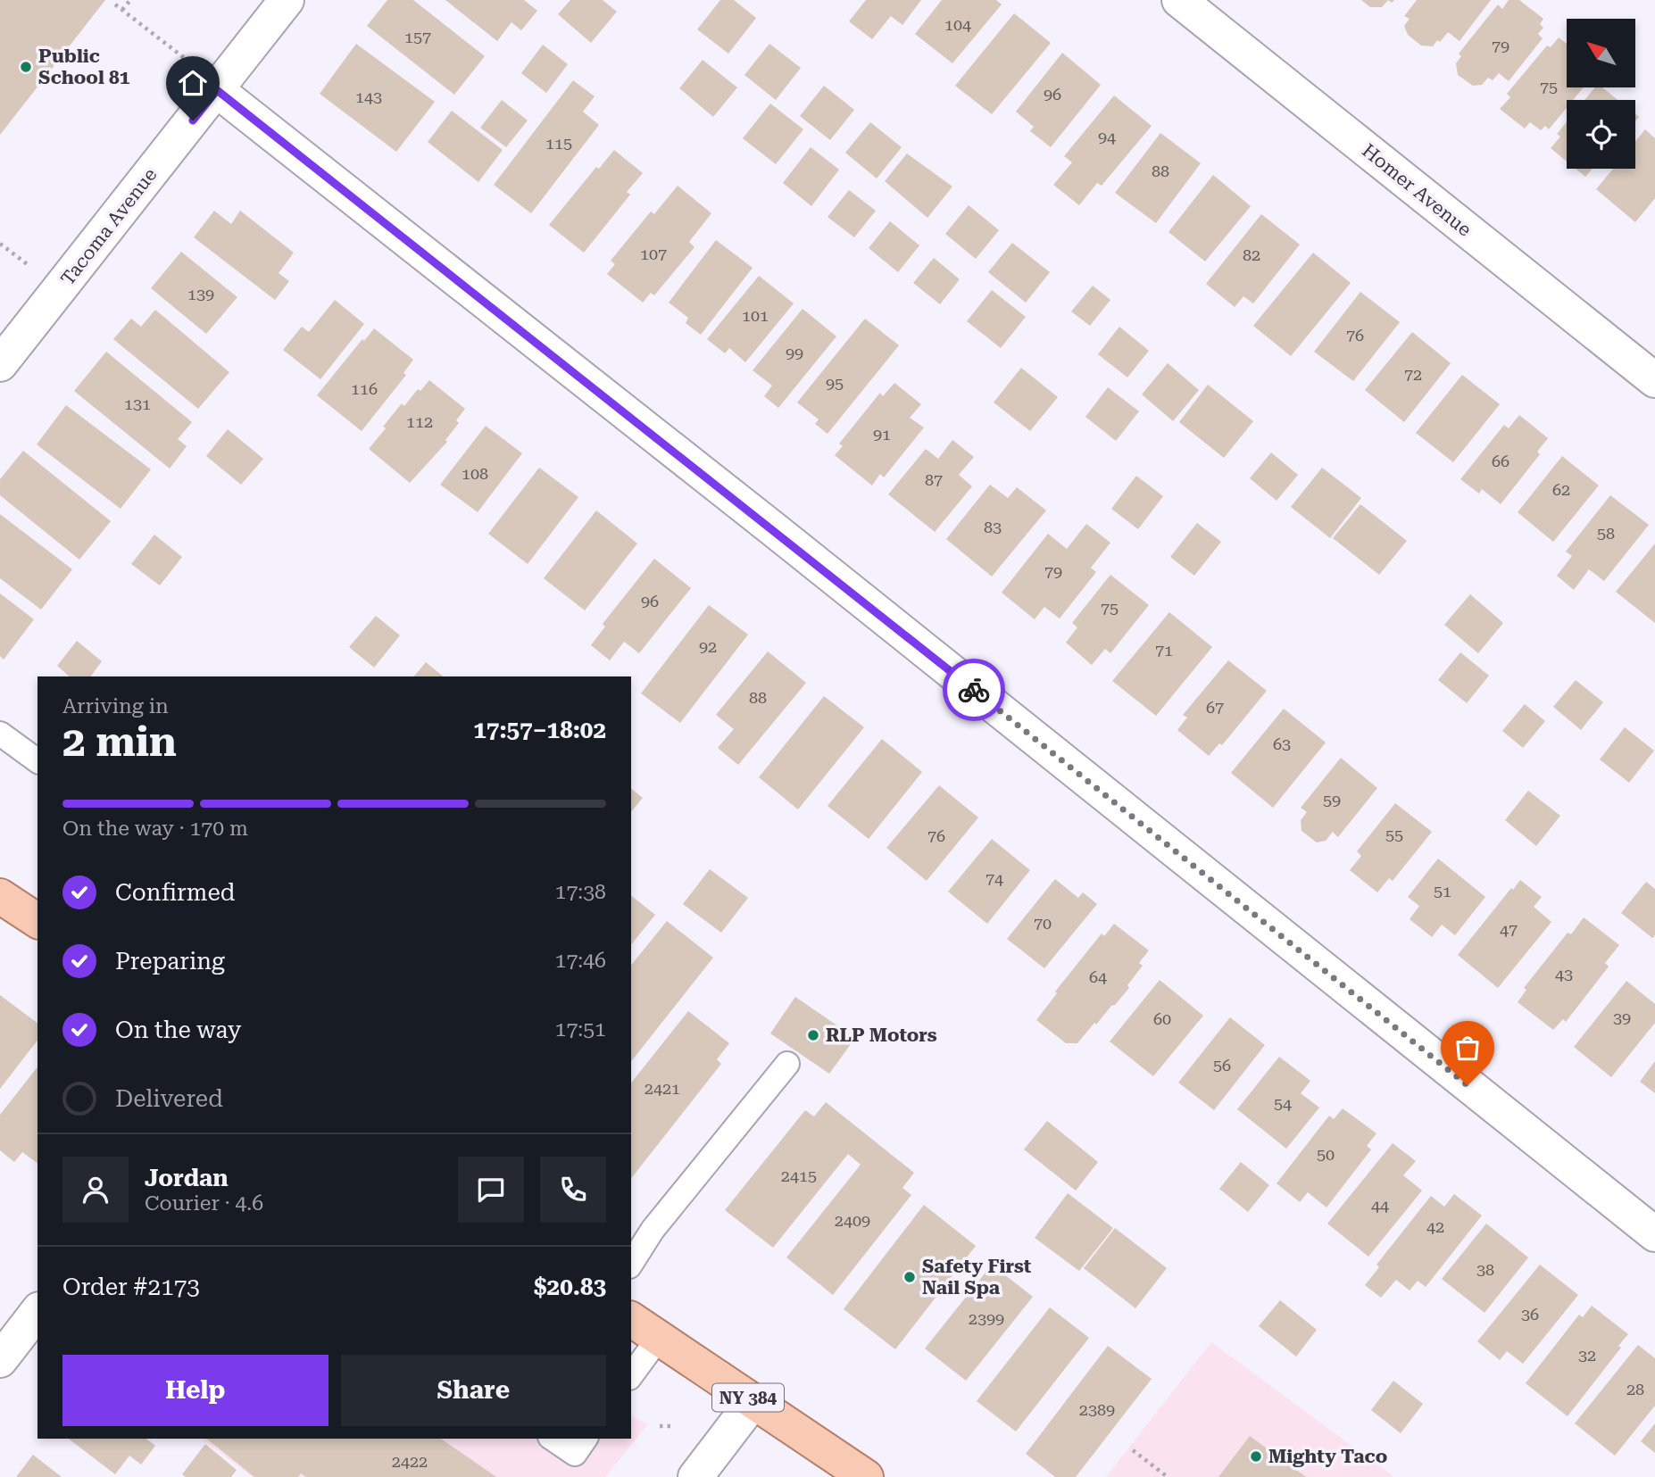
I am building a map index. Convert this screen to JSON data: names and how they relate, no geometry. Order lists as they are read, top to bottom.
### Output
{
  "streets": {
    "main road": ["NY 384"],
    "street": ["Homer Avenue", "Tacoma Avenue"]
  },
  "places": [
    "Public School 81",
    "RLP Motors",
    "Safety First Nail Spa",
    "Mighty Taco"
  ],
  "house_numbers": [
    "104",
    "157",
    "79",
    "75",
    "96",
    "143",
    "94",
    "115",
    "88",
    "107",
    "82",
    "139",
    "101",
    "76",
    "99",
    "72",
    "95",
    "116",
    "131",
    "112",
    "91",
    "66",
    "108",
    "87",
    "62",
    "83",
    "58",
    "79",
    "96",
    "75",
    "92",
    "71",
    "88",
    "67",
    "63",
    "59",
    "55",
    "76",
    "74",
    "51",
    "70",
    "47",
    "43",
    "64",
    "39",
    "60",
    "56",
    "2421",
    "54",
    "50",
    "2415",
    "44",
    "2409",
    "42",
    "38",
    "36",
    "2399",
    "32",
    "28",
    "2389",
    "2422"
  ],
  "north": "top left",
  "page": {
    "heading": ["2 min", "Arriving in", "17:57–18:02"],
    "panel": [
      "Jordan",
      "Courier · 4.6",
      "Order #2173",
      "$20.83"
    ],
    "bar": "On the way · 170 m",
    "list": [
      ["Confirmed", "17:38"],
      ["Preparing", "17:46"],
      ["On the way", "17:51"],
      "Delivered"
    ],
    "buttons": ["Help", "Share"]
  }
}
